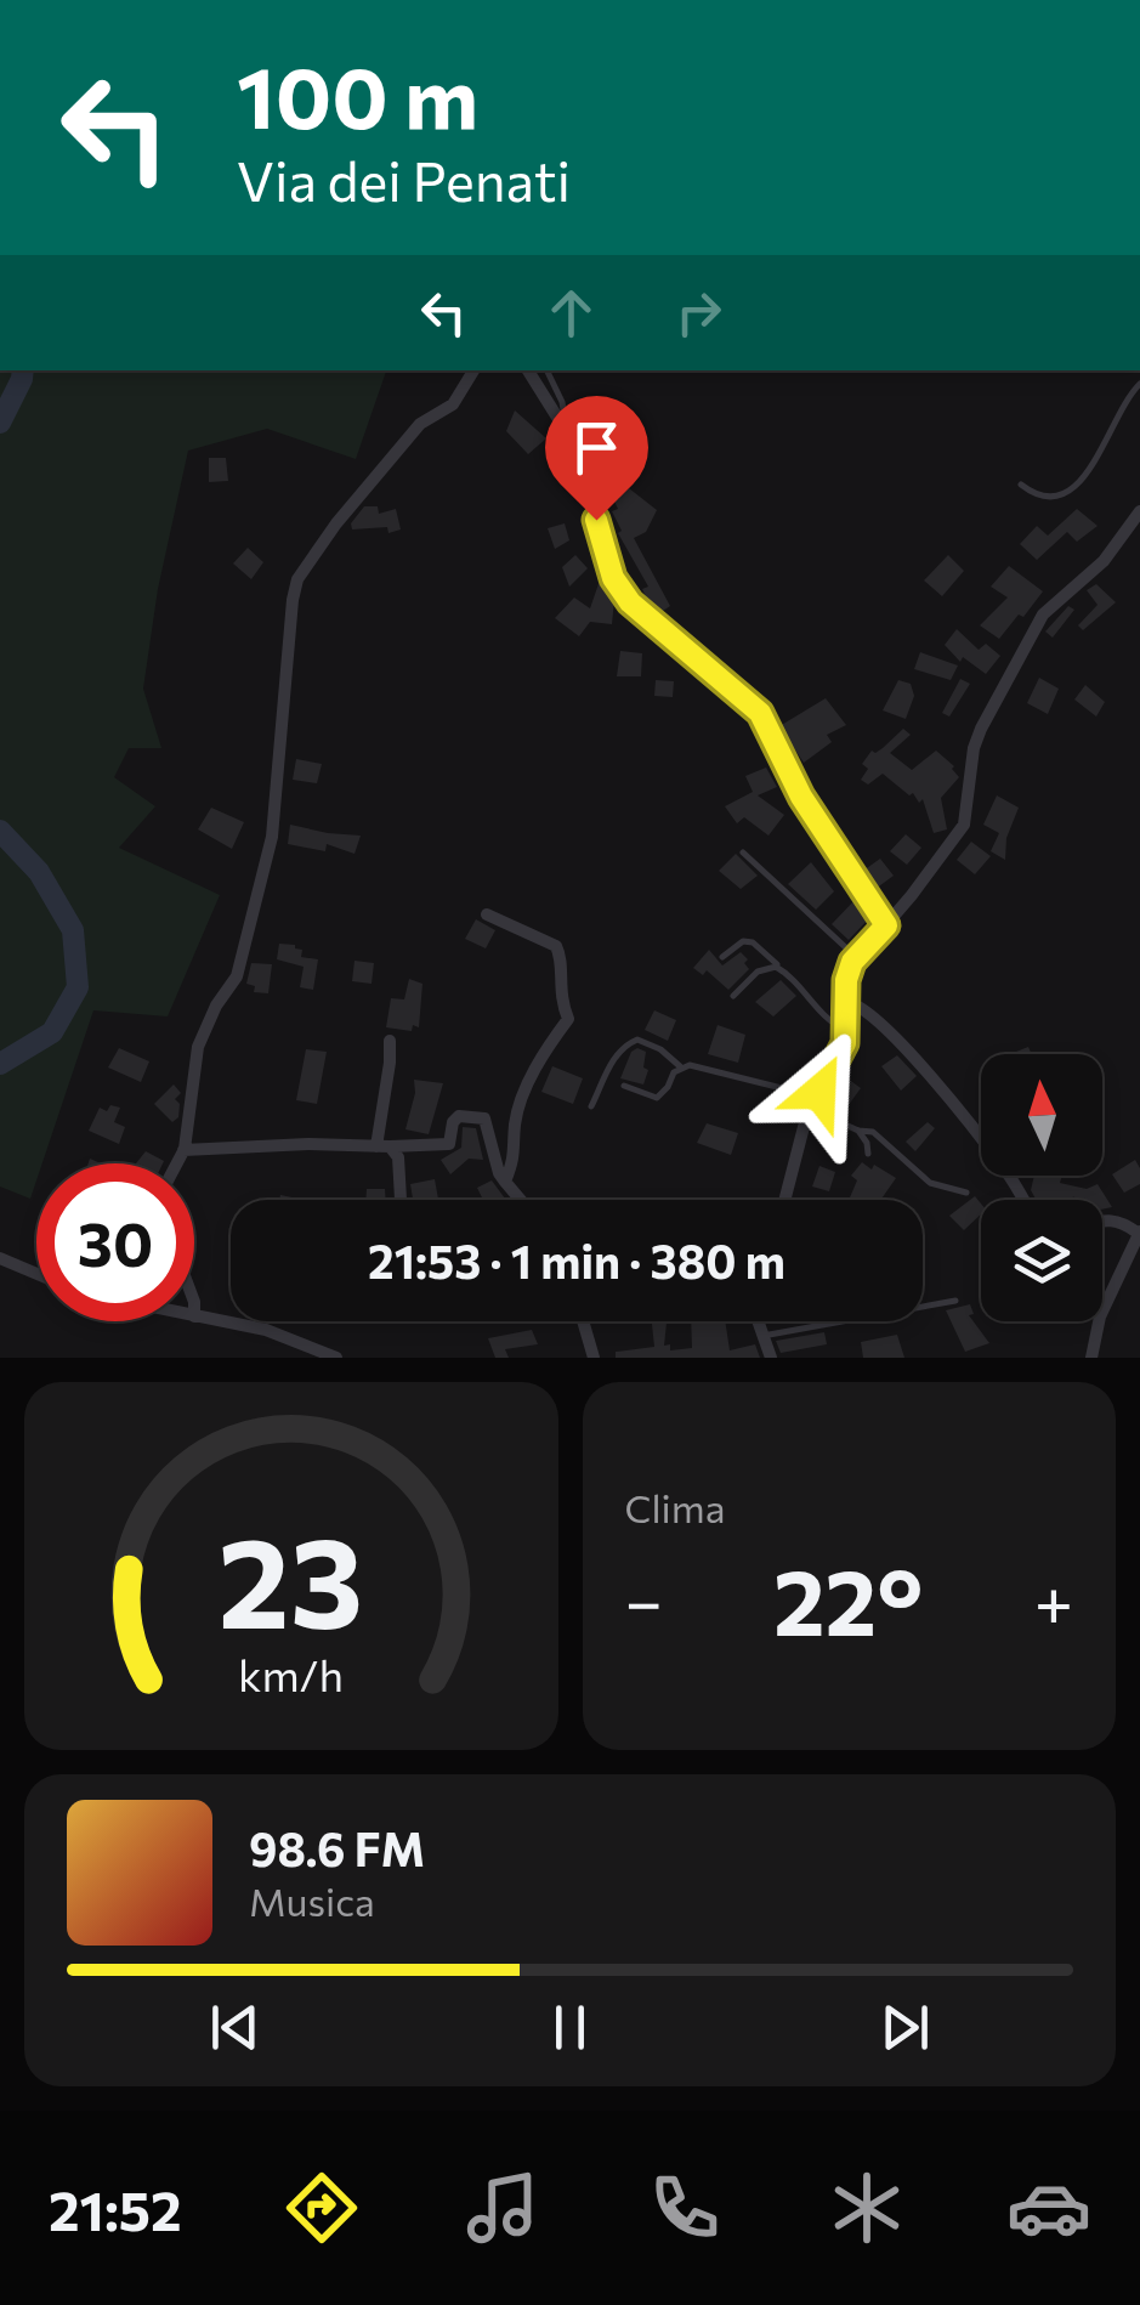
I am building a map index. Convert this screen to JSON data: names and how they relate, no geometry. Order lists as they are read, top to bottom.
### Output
{
  "north": "top",
  "page": {
    "turn": ["100 m", "Via dei Penati"],
    "limit": "30",
    "trip": "21:53 · 1 min · 380 m",
    "tile": "Clima",
    "heat": ["−", "22°", "+"],
    "song": ["98.6 FM", "Musica"],
    "tabs": "21:52",
    "gauge": ["23", "km/h"]
  }
}
